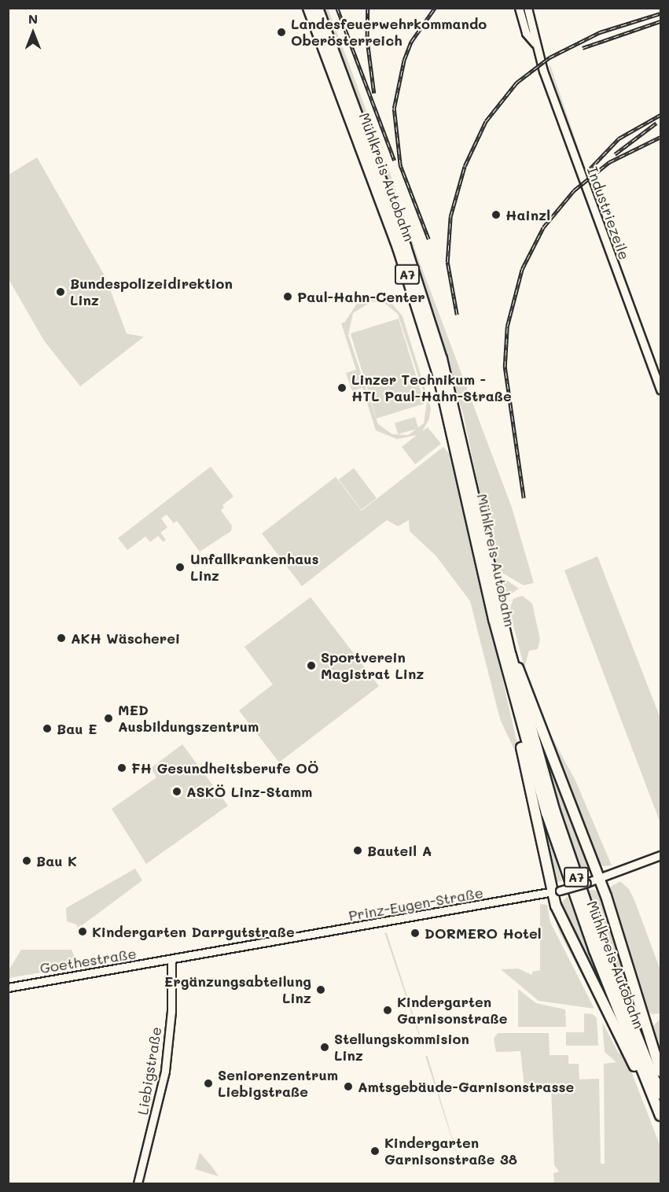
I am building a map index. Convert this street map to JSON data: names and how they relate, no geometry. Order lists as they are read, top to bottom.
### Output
{
  "streets": {
    "highway": ["Mühlkreis Autobahn", "A7"],
    "main road": [
      "Industriezeile",
      "Prinz-Eugen-Straße",
      "Goethestraße",
      "Liebigstraße"
    ]
  },
  "crossings": [
    ["Prinz-Eugen-Straße", "Goethestraße"],
    ["Prinz-Eugen-Straße", "Liebigstraße"],
    ["Goethestraße", "Liebigstraße"]
  ],
  "places": [
    "Landesfeuerwehrkommando Oberösterreich",
    "Hainzl",
    "Bundespolizeidirektion Linz",
    "Paul-Hahn-Center",
    "Linzer Technikum - HTL Paul-Hahn-Straße",
    "Unfallkrankenhaus Linz",
    "AKH Wäscherei",
    "Sportverein Magistrat Linz",
    "MED Ausbildungszentrum",
    "Bau E",
    "FH Gesundheitsberufe OÖ",
    "ASKÖ Linz-Stamm",
    "Bauteil A",
    "Bau K",
    "Kindergarten Darrgutstraße",
    "DORMERO Hotel",
    "Ergänzungsabteilung Linz",
    "Kindergarten Garnisonstraße",
    "Stellungskommision Linz",
    "Seniorenzentrum Liebigstraße",
    "Amtsgebäude-Garnisonstrasse",
    "Kindergarten Garnisonstraße 38"
  ],
  "north": "top"
}
